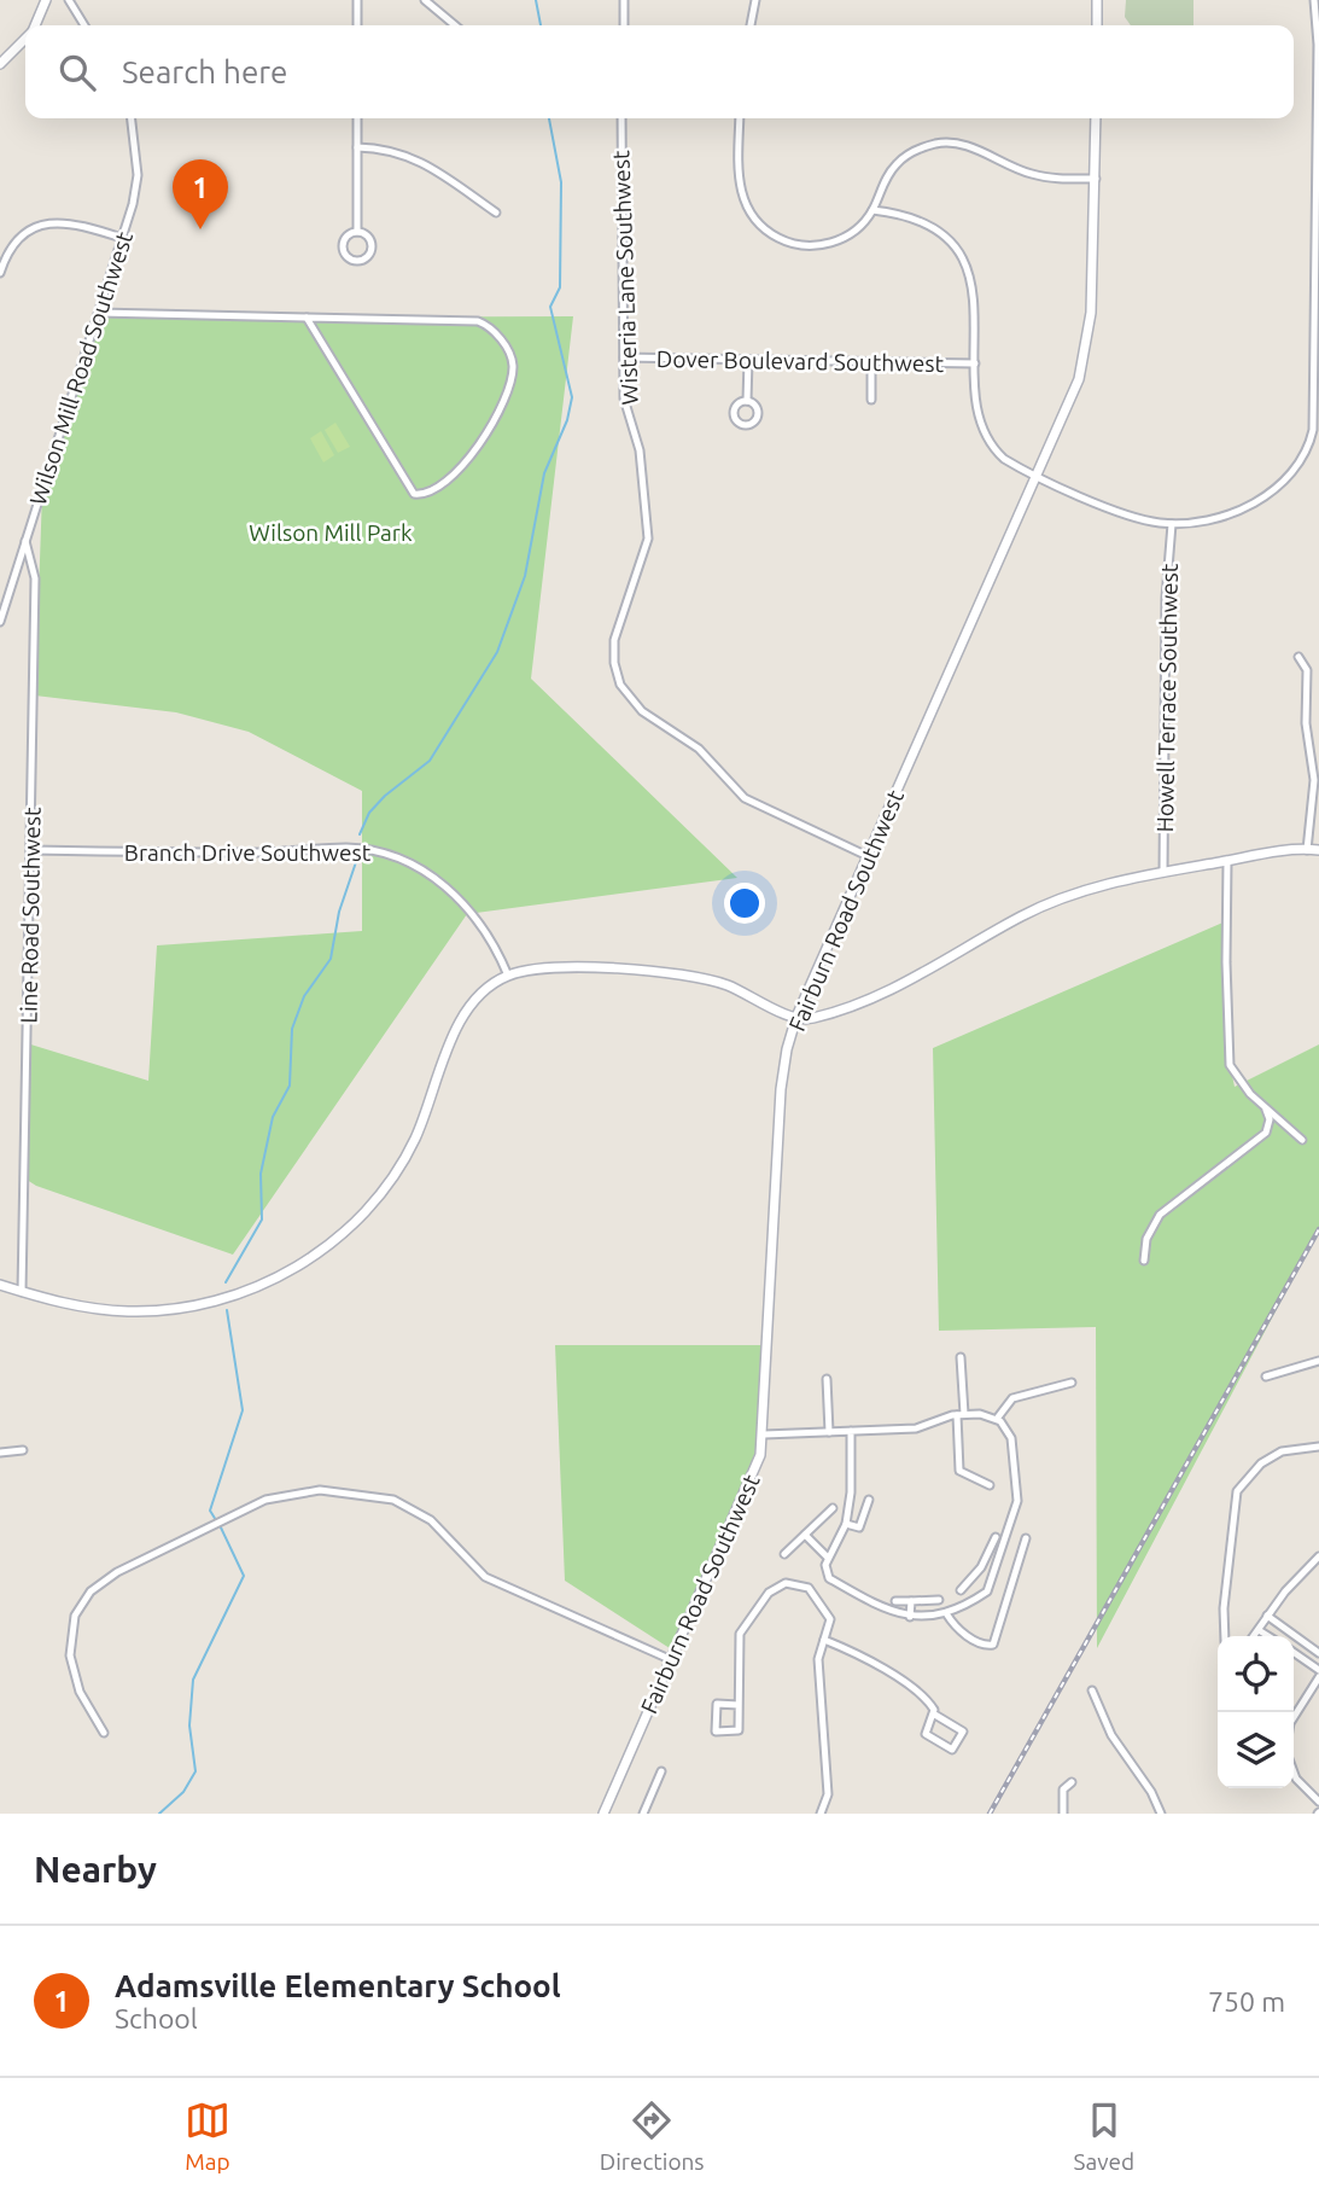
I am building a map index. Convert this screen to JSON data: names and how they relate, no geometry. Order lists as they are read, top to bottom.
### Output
{
  "streets": {
    "street": [
      "Wisteria Lane Southwest",
      "Dover Boulevard Southwest",
      "Wilson Mill Road Southwest",
      "Howell Terrace Southwest",
      "Branch Drive Southwest",
      "Fairburn Road Southwest",
      "Line Road Southwest"
    ]
  },
  "crossings": [
    ["Wisteria Lane Southwest", "Dover Boulevard Southwest"],
    ["Wisteria Lane Southwest", "Fairburn Road Southwest"],
    ["Wilson Mill Road Southwest", "Line Road Southwest"],
    ["Branch Drive Southwest", "Line Road Southwest"]
  ],
  "parks": ["Wilson Mill Park"],
  "page": {
    "search": "Search here",
    "pins": "1",
    "heading": "Nearby",
    "list": [
      {
        "mark": "1",
        "name": "Adamsville Elementary School",
        "note": "School",
        "value": "750 m"
      }
    ],
    "nav": ["Map", "Directions", "Saved"]
  }
}
